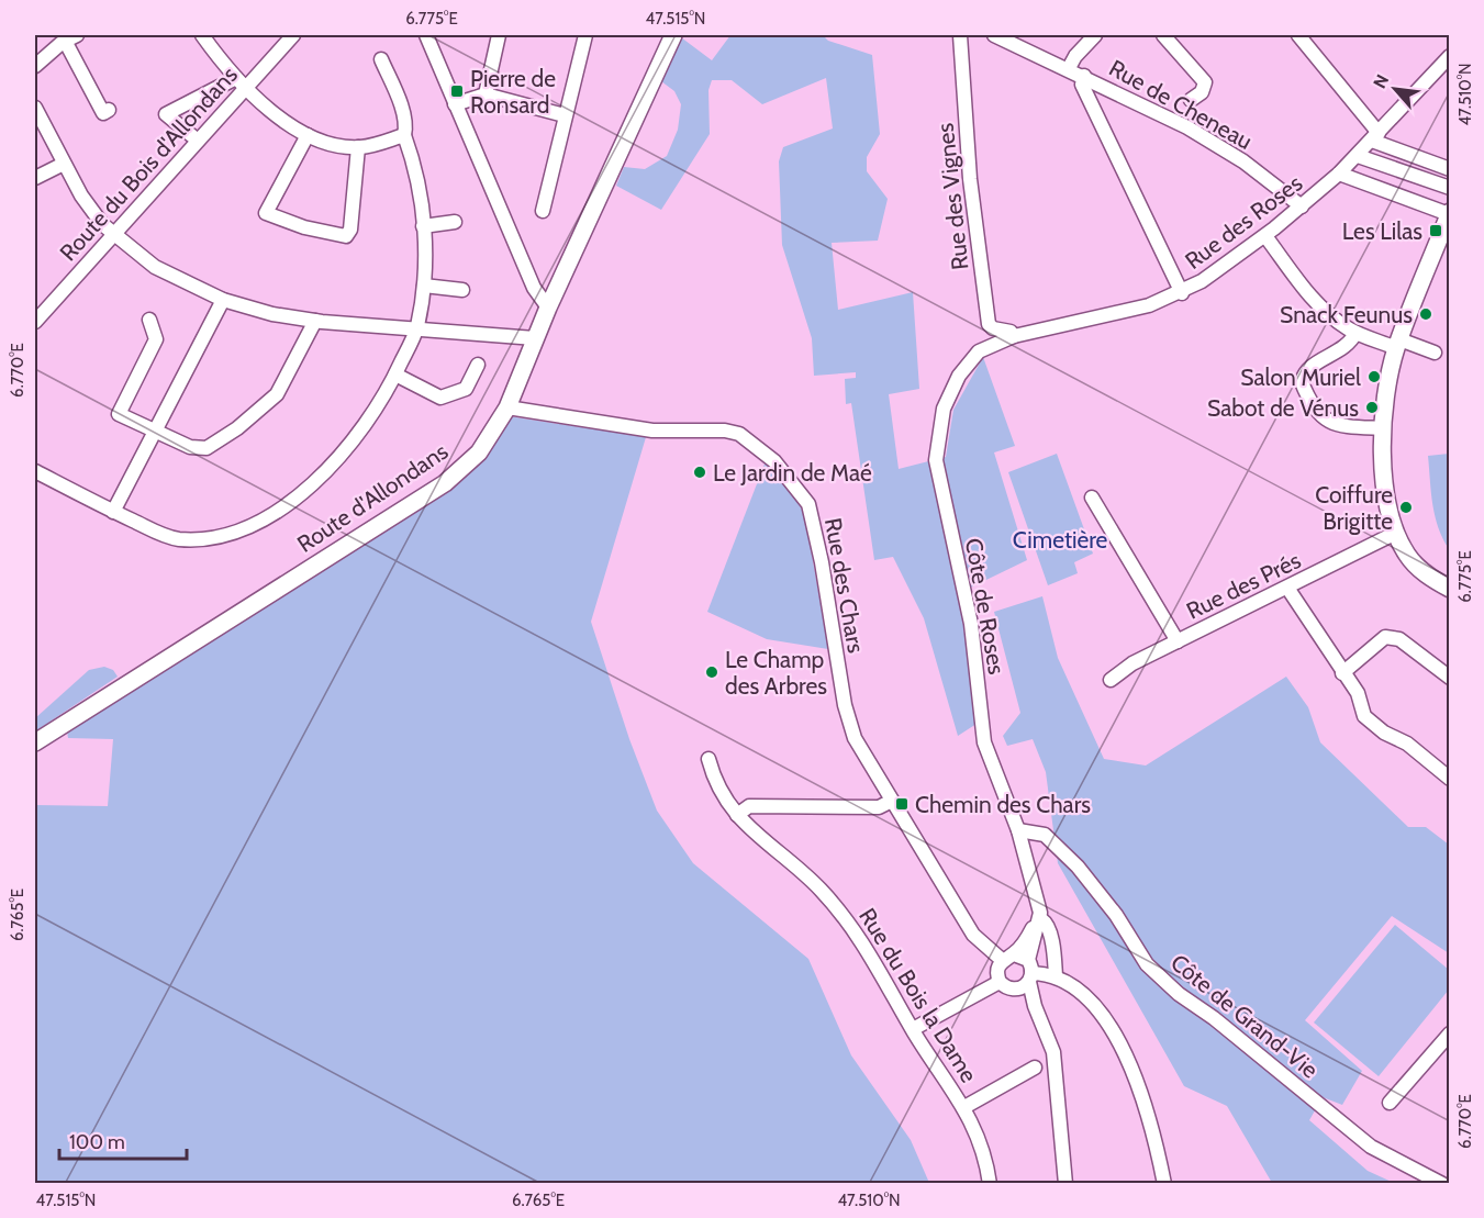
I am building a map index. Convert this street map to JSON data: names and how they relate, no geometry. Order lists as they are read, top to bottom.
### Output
{
  "streets": {
    "main road": ["Route d'Allondans"],
    "street": [
      "Rue de Cheneau",
      "Route du Bois d'Allondans",
      "Rue des Vignes",
      "Rue des Roses",
      "Rue des Chars",
      "Rue des Prés",
      "Côte de Roses",
      "Rue du Bois la Dame",
      "Côte de Grand-Vie"
    ]
  },
  "crossings": [
    ["Rue de Cheneau", "Rue des Roses"],
    ["Rue des Vignes", "Rue des Roses"],
    ["Rue des Vignes", "Côte de Roses"],
    ["Rue des Roses", "Côte de Roses"],
    ["Route d'Allondans", "Rue des Chars"],
    ["Côte de Roses", "Côte de Grand-Vie"]
  ],
  "parks": ["Cimetière"],
  "places": {
    "transit": ["Pierre de Ronsard", "Les Lilas", "Chemin des Chars"],
    "other": [
      "Snack Feunus",
      "Salon Muriel",
      "Sabot de Vénus",
      "Le Jardin de Maé",
      "Coiffure Brigitte",
      "Le Champ des Arbres"
    ]
  },
  "scale_bar": "100 m",
  "north": "top left",
  "coordinates": [
    "6.775°E",
    "47.515°N",
    "47.510°N",
    "6.770°E",
    "6.765°E"
  ]
}
